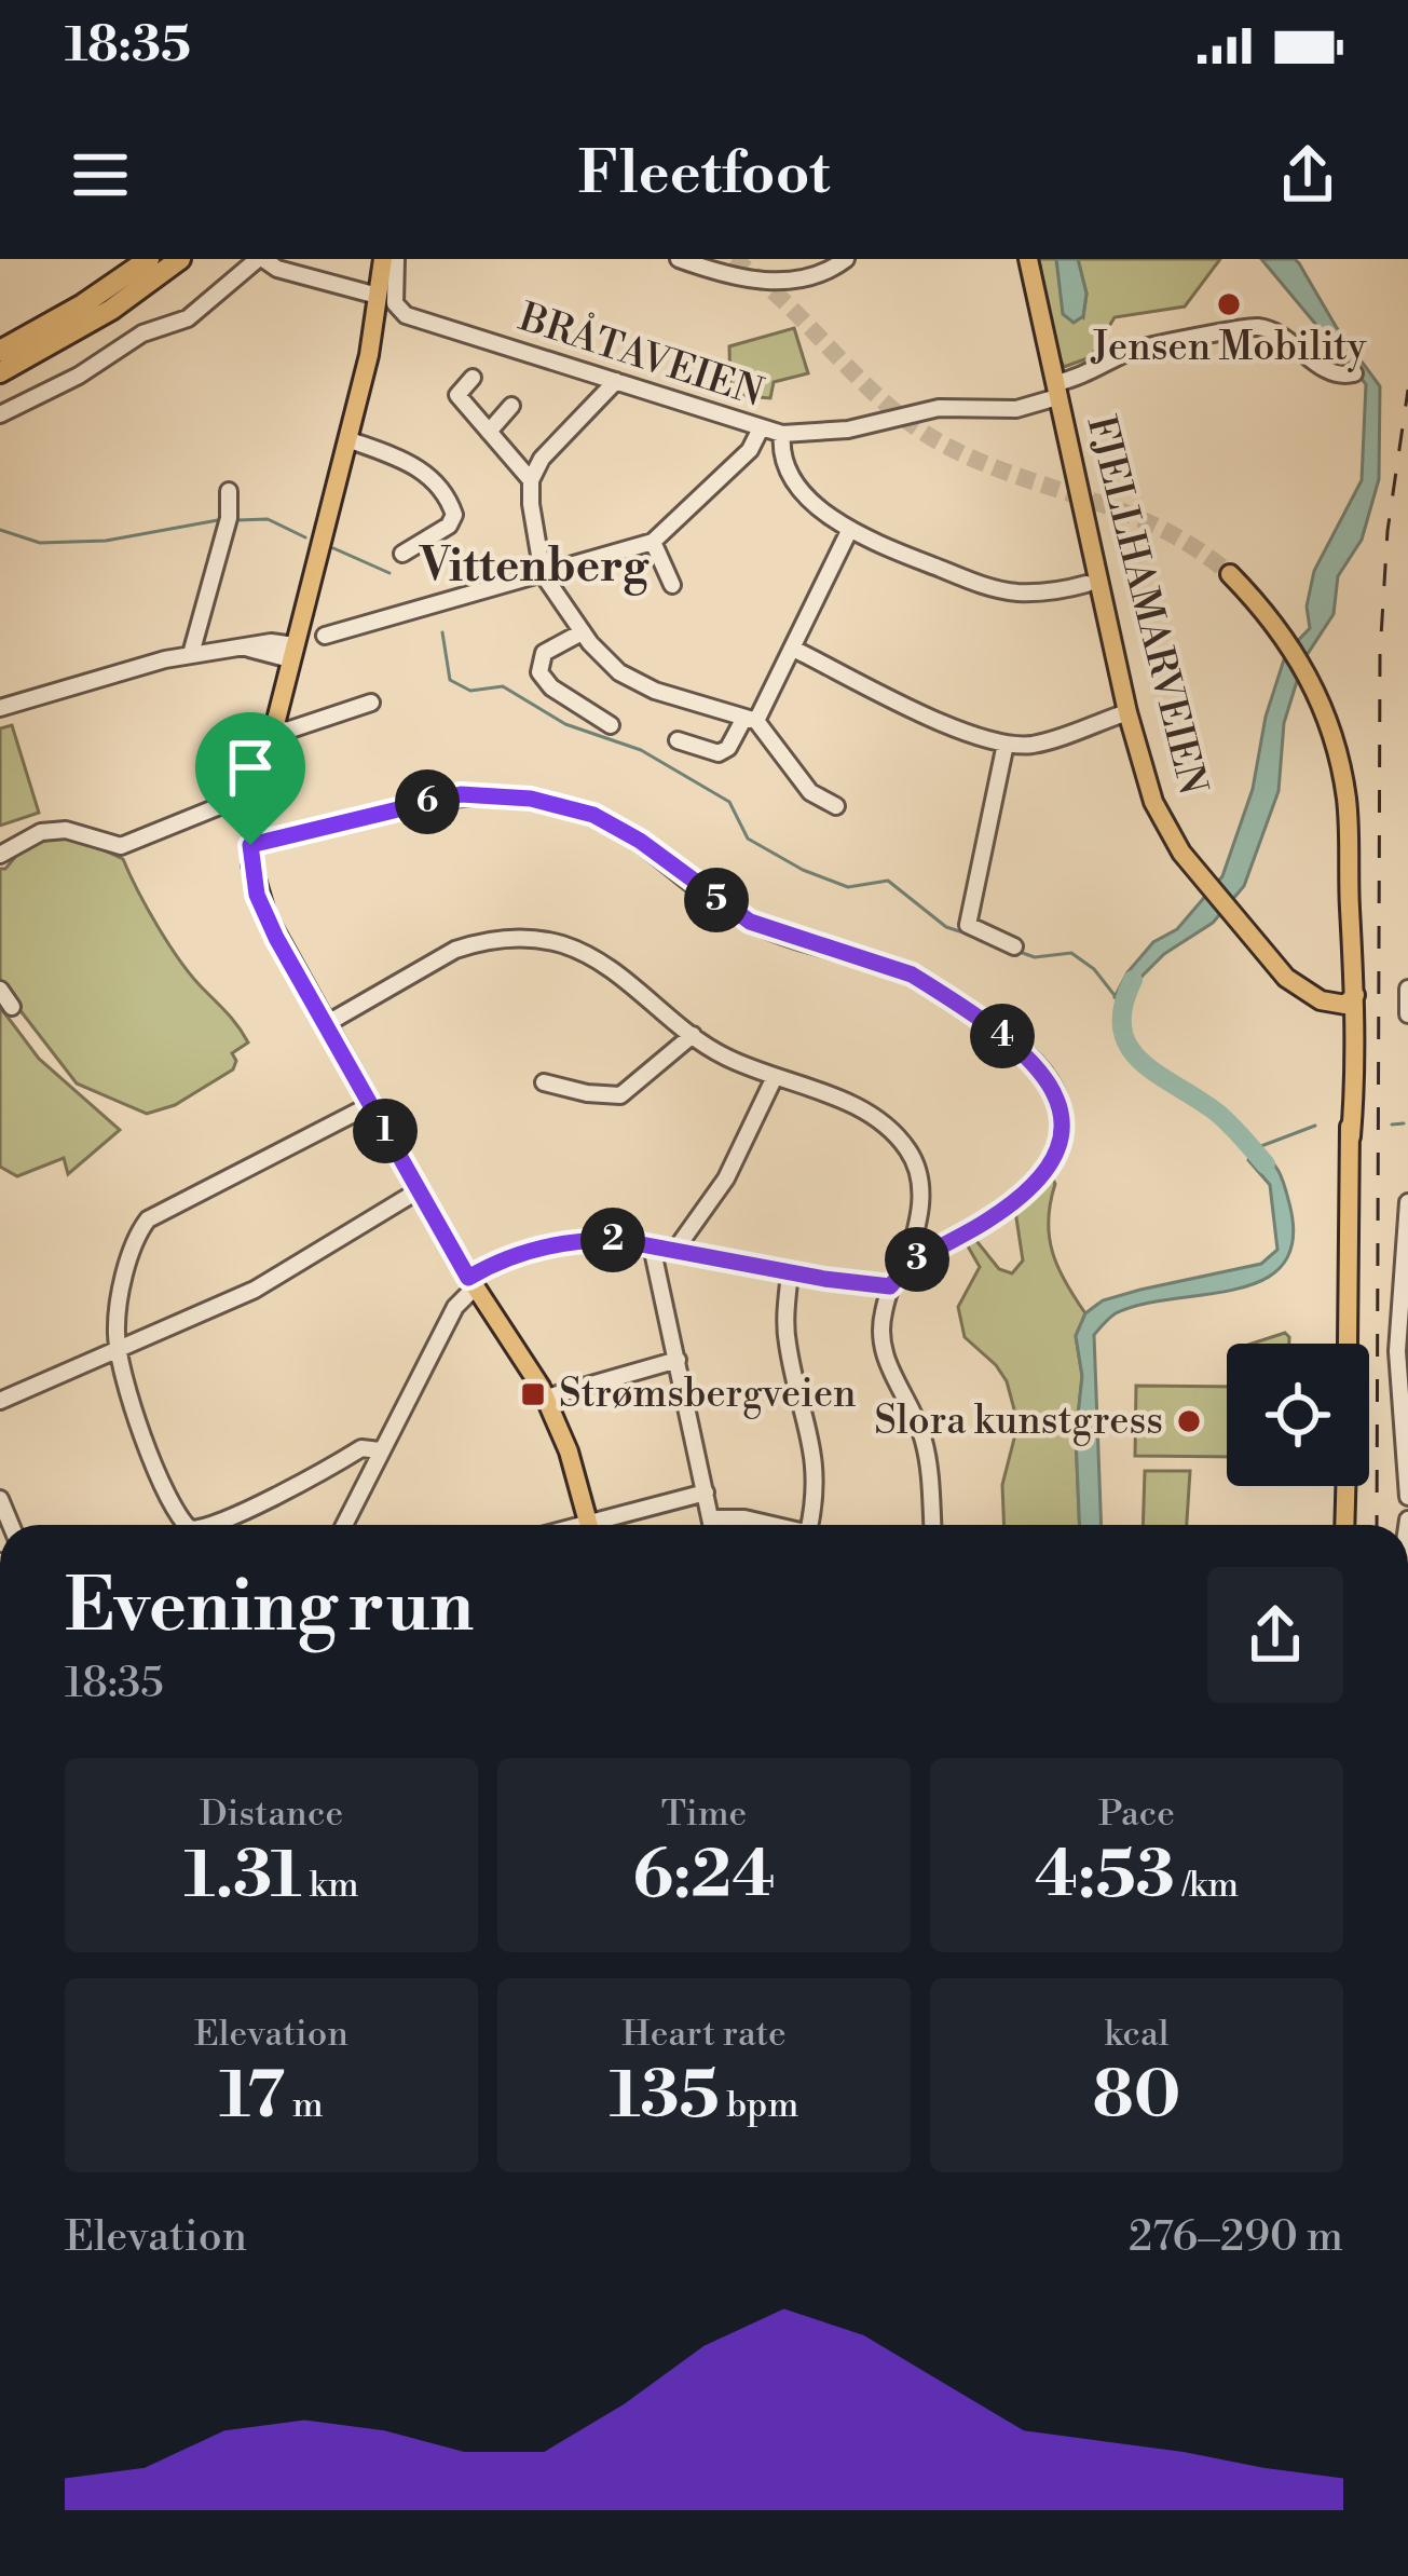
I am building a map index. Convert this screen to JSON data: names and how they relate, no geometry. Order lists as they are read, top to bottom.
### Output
{
  "streets": {
    "main road": ["FJELLHAMARVEIEN"],
    "street": ["BRÅTAVEIEN"]
  },
  "districts": ["Vittenberg"],
  "places": {
    "other": ["Jensen Mobility", "Slora kunstgress"],
    "transit": ["Strømsbergveien"]
  },
  "page": {
    "status": "18:35",
    "header": "Fleetfoot",
    "pins": [
      "6",
      "5",
      "4",
      "1",
      "2",
      "3"
    ],
    "heading": ["Evening run", "18:35"],
    "stats": [
      ["Distance", "1.31 km"],
      ["Time", "6:24"],
      ["Pace", "4:53 /km"],
      ["Elevation", "17 m"],
      ["Heart rate", "135 bpm"],
      ["kcal", "80"]
    ],
    "chart": ["Elevation", "276–290 m"]
  }
}
